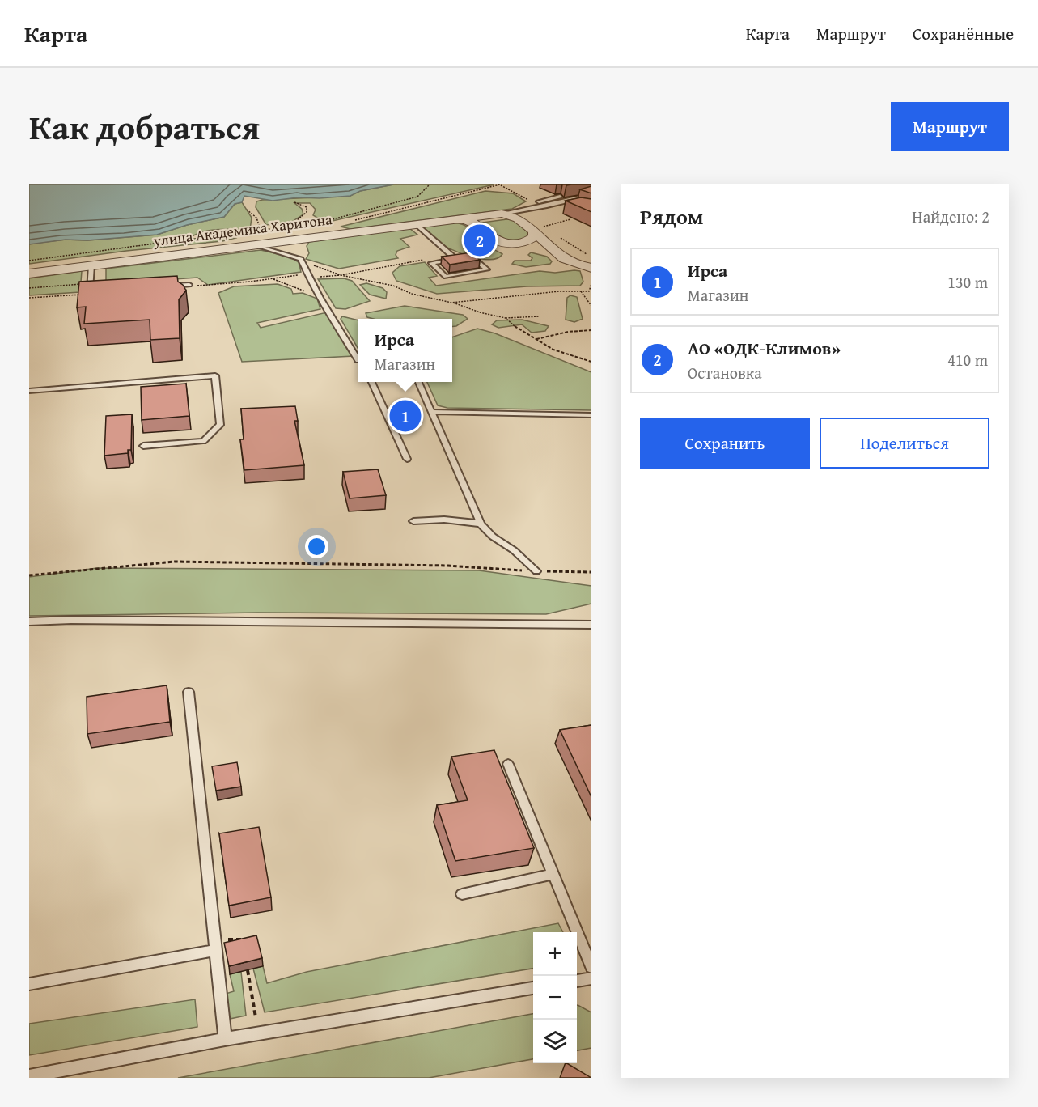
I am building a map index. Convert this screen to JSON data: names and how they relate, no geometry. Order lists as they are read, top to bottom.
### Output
{
  "streets": {
    "street": ["улица Академика Харитона"]
  },
  "page": {
    "header": "Карта",
    "nav": ["Карта", "Маршрут", "Сохранённые"],
    "title": "Как добраться",
    "buttons": [
      "Маршрут",
      ["Сохранить", "Поделиться"]
    ],
    "heading": ["Рядом", "Найдено: 2"],
    "pins": ["2", "1"],
    "list": [
      {
        "mark": "1",
        "name": "Ирса",
        "note": "Магазин",
        "value": "130 m"
      },
      {
        "mark": "2",
        "name": "АО «ОДК-Климов»",
        "note": "Остановка",
        "value": "410 m"
      }
    ],
    "popup": ["Ирса", "Магазин"],
    "map_buttons": ["+", "−"]
  }
}
